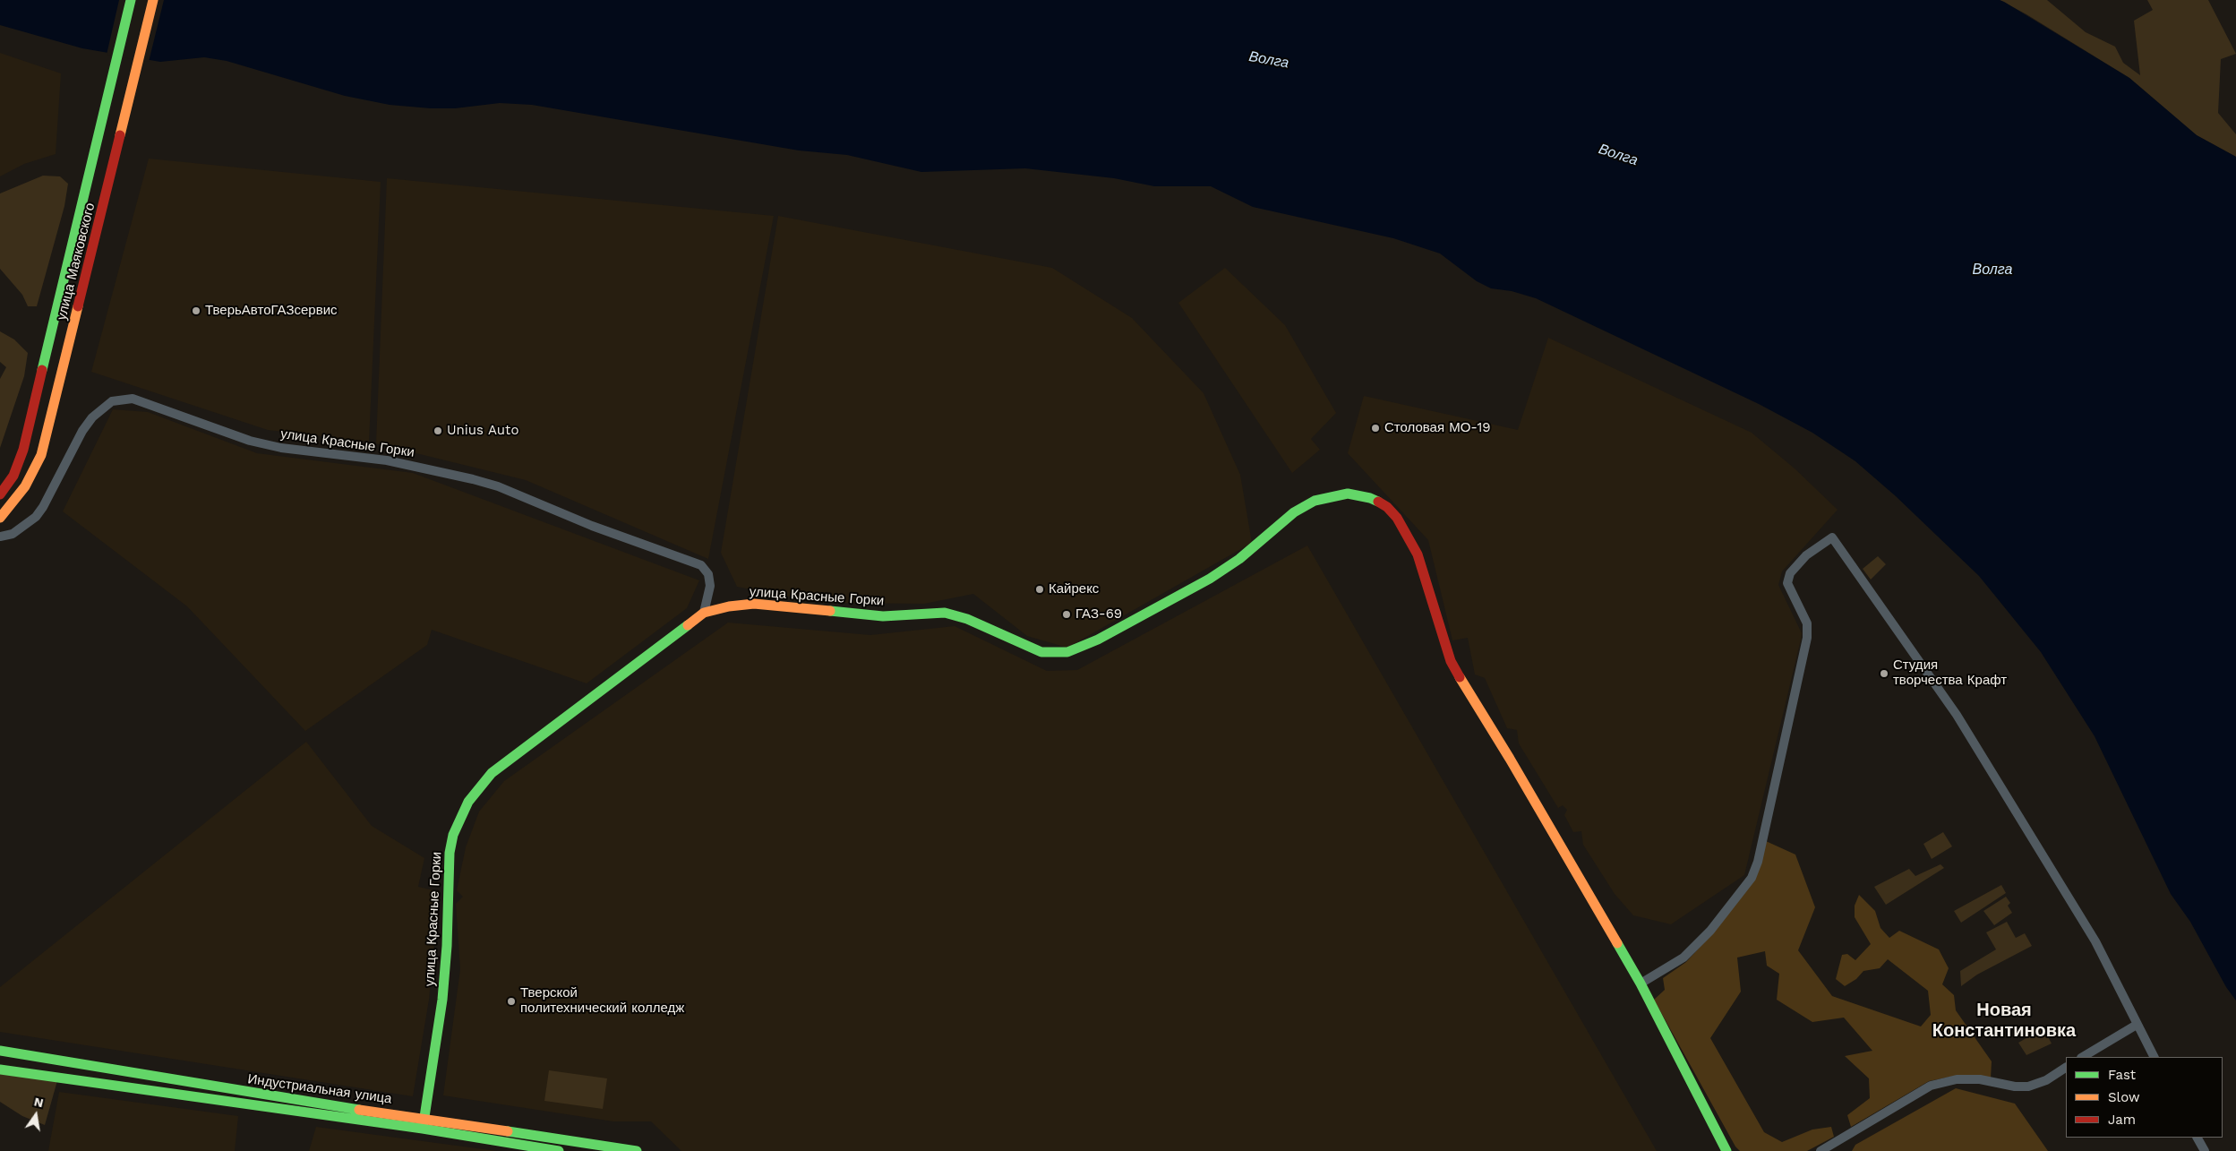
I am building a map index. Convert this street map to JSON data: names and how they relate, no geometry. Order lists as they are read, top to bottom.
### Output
{
  "streets": {
    "street": ["улица Маяковского", "улица Красные Горки", "Индустриальная улица"]
  },
  "crossings": [
    ["улица Красные Горки", "Индустриальная улица"]
  ],
  "districts": ["Новая Константиновка"],
  "water": ["Волга"],
  "places": [
    "ТверьАвтоГАЗсервис",
    "Столовая МО-19",
    "Unius Auto",
    "Кайрекс",
    "ГАЗ-69",
    "Студия творчества Крафт",
    "Тверской политехнический колледж"
  ],
  "legend": ["Fast", "Slow", "Jam"],
  "north": "top"
}
